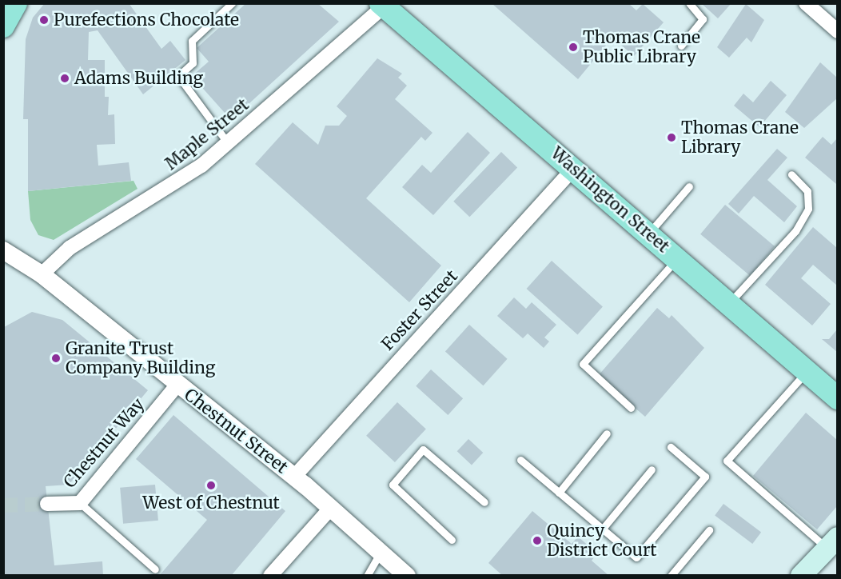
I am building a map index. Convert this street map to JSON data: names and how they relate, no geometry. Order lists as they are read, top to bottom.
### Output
{
  "streets": {
    "main road": ["Washington Street"],
    "street": [
      "Maple Street",
      "Foster Street",
      "Chestnut Street",
      "Chestnut Way"
    ]
  },
  "crossings": [
    ["Maple Street", "Washington Street"],
    ["Maple Street", "Chestnut Street"],
    ["Washington Street", "Foster Street"],
    ["Foster Street", "Chestnut Street"],
    ["Chestnut Street", "Chestnut Way"]
  ],
  "places": [
    "Purefections Chocolate",
    "Thomas Crane Public Library",
    "Adams Building",
    "Thomas Crane Library",
    "Granite Trust Company Building",
    "West of Chestnut",
    "Quincy District Court"
  ]
}
